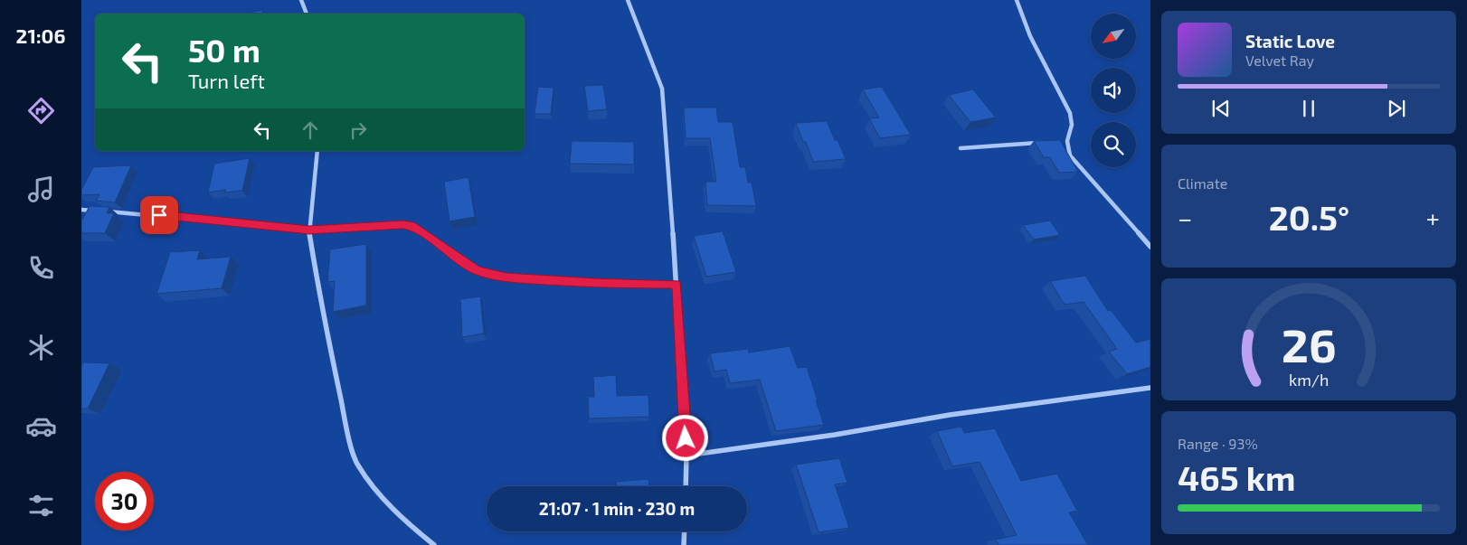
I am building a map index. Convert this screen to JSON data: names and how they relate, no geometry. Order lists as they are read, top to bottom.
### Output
{
  "north": "bottom left",
  "page": {
    "tabs": "21:06",
    "turn": ["50 m", "Turn left"],
    "song": ["Static Love", "Velvet Ray"],
    "tile": [
      "Climate",
      ["Range · 93%", "465 km"]
    ],
    "heat": ["−", "20.5°", "+"],
    "limit": "30",
    "trip": "21:07 · 1 min · 230 m",
    "gauge": ["26", "km/h"]
  }
}
